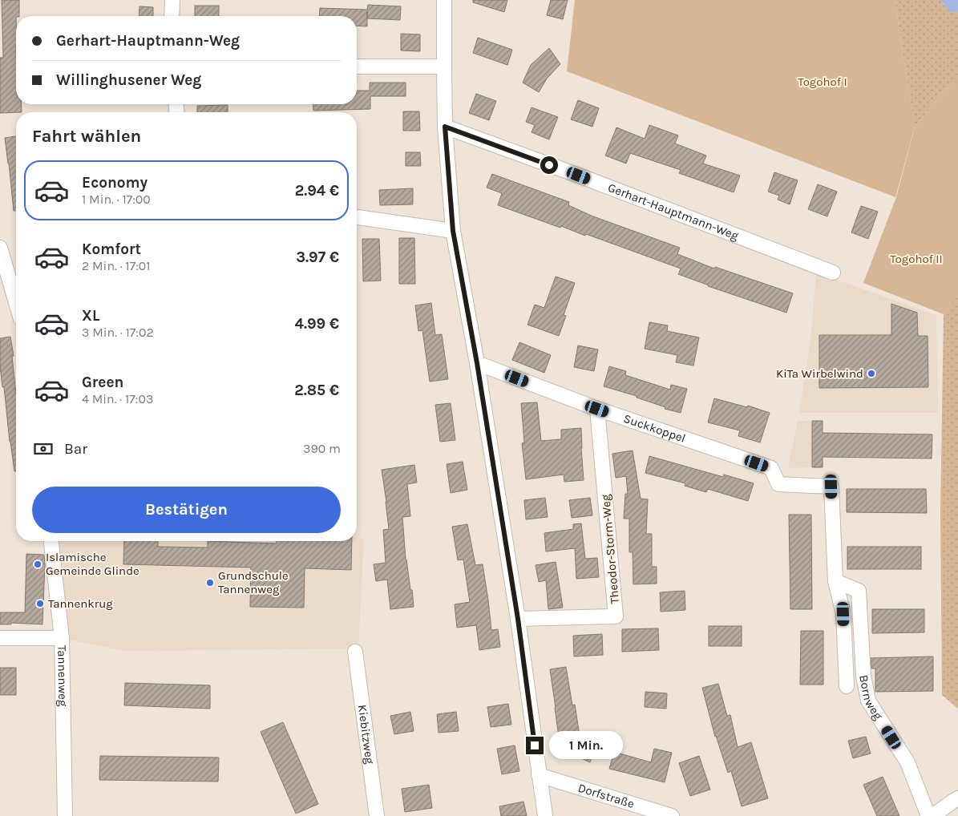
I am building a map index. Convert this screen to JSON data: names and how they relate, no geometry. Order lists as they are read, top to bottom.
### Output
{
  "streets": {
    "street": [
      "Gerhart-Hauptmann-Weg",
      "Suckkoppel",
      "Theodor-Storm-Weg",
      "Tannenweg",
      "Bornweg",
      "Kiebitzweg",
      "Dorfstraße"
    ]
  },
  "crossings": [
    ["Suckkoppel", "Theodor-Storm-Weg"],
    ["Suckkoppel", "Bornweg"]
  ],
  "parks": ["Togohof I", "Togohof II"],
  "places": [
    "KiTa Wirbelwind",
    "Islamische Gemeinde Glinde",
    "Grundschule Tannenweg",
    "Tannenkrug"
  ],
  "page": {
    "banner": ["Gerhart-Hauptmann-Weg", "Willinghusener Weg"],
    "heading": "Fahrt wählen",
    "list": [
      {
        "name": "Economy",
        "note": "1 Min. · 17:00",
        "value": "2.94 €"
      },
      {
        "name": "Komfort",
        "note": "2 Min. · 17:01",
        "value": "3.97 €"
      },
      {
        "name": "XL",
        "note": "3 Min. · 17:02",
        "value": "4.99 €"
      },
      {
        "name": "Green",
        "note": "4 Min. · 17:03",
        "value": "2.85 €"
      }
    ],
    "pay": ["Bar", "390 m"],
    "buttons": "Bestätigen",
    "bubble": "1 Min."
  }
}
